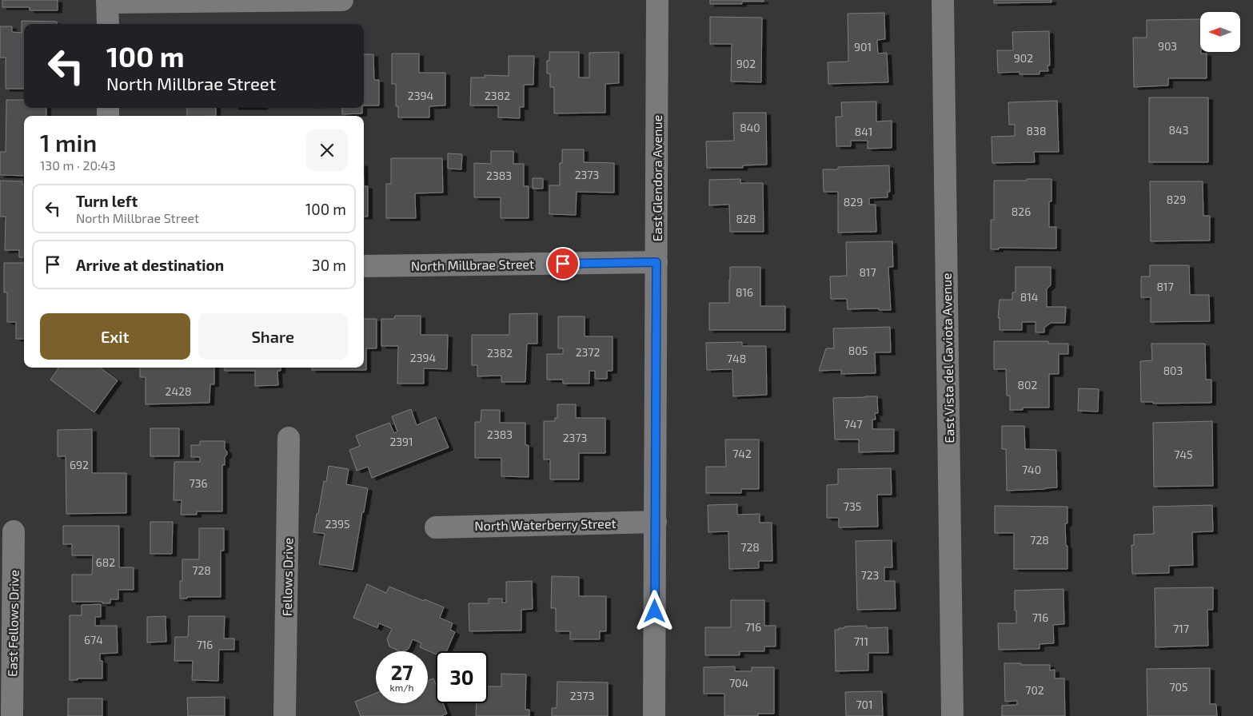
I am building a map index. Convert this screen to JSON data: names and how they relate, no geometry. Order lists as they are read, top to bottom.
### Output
{
  "streets": {
    "street": [
      "East Glendora Avenue",
      "North Millbrae Street",
      "East Vista del Gaviota Avenue",
      "North Waterberry Street",
      "Fellows Drive",
      "East Fellows Drive"
    ]
  },
  "crossings": [
    ["East Glendora Avenue", "North Millbrae Street"],
    ["East Glendora Avenue", "North Waterberry Street"]
  ],
  "house_numbers": [
    "903",
    "901",
    "902",
    "902",
    "2394",
    "2382",
    "840",
    "843",
    "838",
    "841",
    "2373",
    "2383",
    "829",
    "829",
    "826",
    "828",
    "817",
    "817",
    "816",
    "814",
    "805",
    "2372",
    "2382",
    "2394",
    "748",
    "803",
    "802",
    "2428",
    "747",
    "2383",
    "2373",
    "2391",
    "742",
    "745",
    "692",
    "740",
    "736",
    "735",
    "2395",
    "728",
    "728",
    "682",
    "728",
    "723",
    "716",
    "716",
    "717",
    "674",
    "711",
    "716",
    "704",
    "705",
    "702",
    "2373",
    "701"
  ],
  "north": "left",
  "page": {
    "turn": ["100 m", "North Millbrae Street"],
    "heading": ["1 min", "130 m · 20:43"],
    "list": [
      {
        "name": "Turn left",
        "note": "North Millbrae Street",
        "value": "100 m"
      },
      {
        "name": "Arrive at destination",
        "value": "30 m"
      }
    ],
    "buttons": ["Exit", "Share"],
    "speed": "27 km/h",
    "limit": "30"
  }
}
